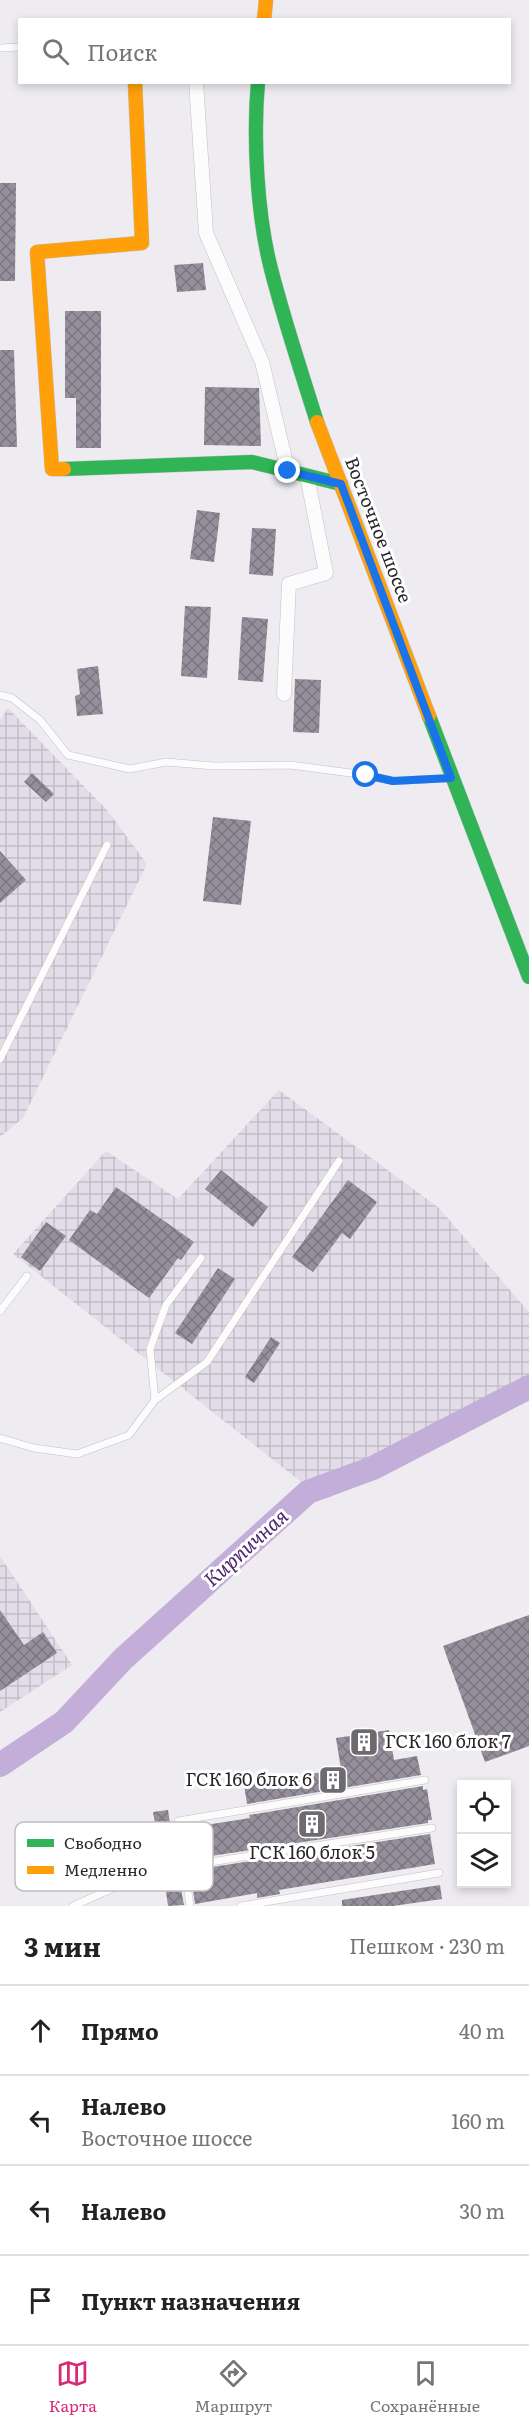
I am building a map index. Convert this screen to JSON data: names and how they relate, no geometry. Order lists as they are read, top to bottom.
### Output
{
  "streets": {
    "street": ["Восточное шоссе"]
  },
  "water": ["Кирпичная"],
  "places": {
    "building": ["ГСК 160 блок 7", "ГСК 160 блок 6", "ГСК 160 блок 5"]
  },
  "legend": ["Свободно", "Медленно"],
  "page": {
    "search": "Поиск",
    "heading": ["3 мин", "Пешком · 230 m"],
    "list": [
      ["Прямо", "40 m"],
      ["Налево", "Восточное шоссе", "160 m"],
      ["Налево", "30 m"],
      "Пункт назначения"
    ],
    "nav": ["Карта", "Маршрут", "Сохранённые"]
  }
}
